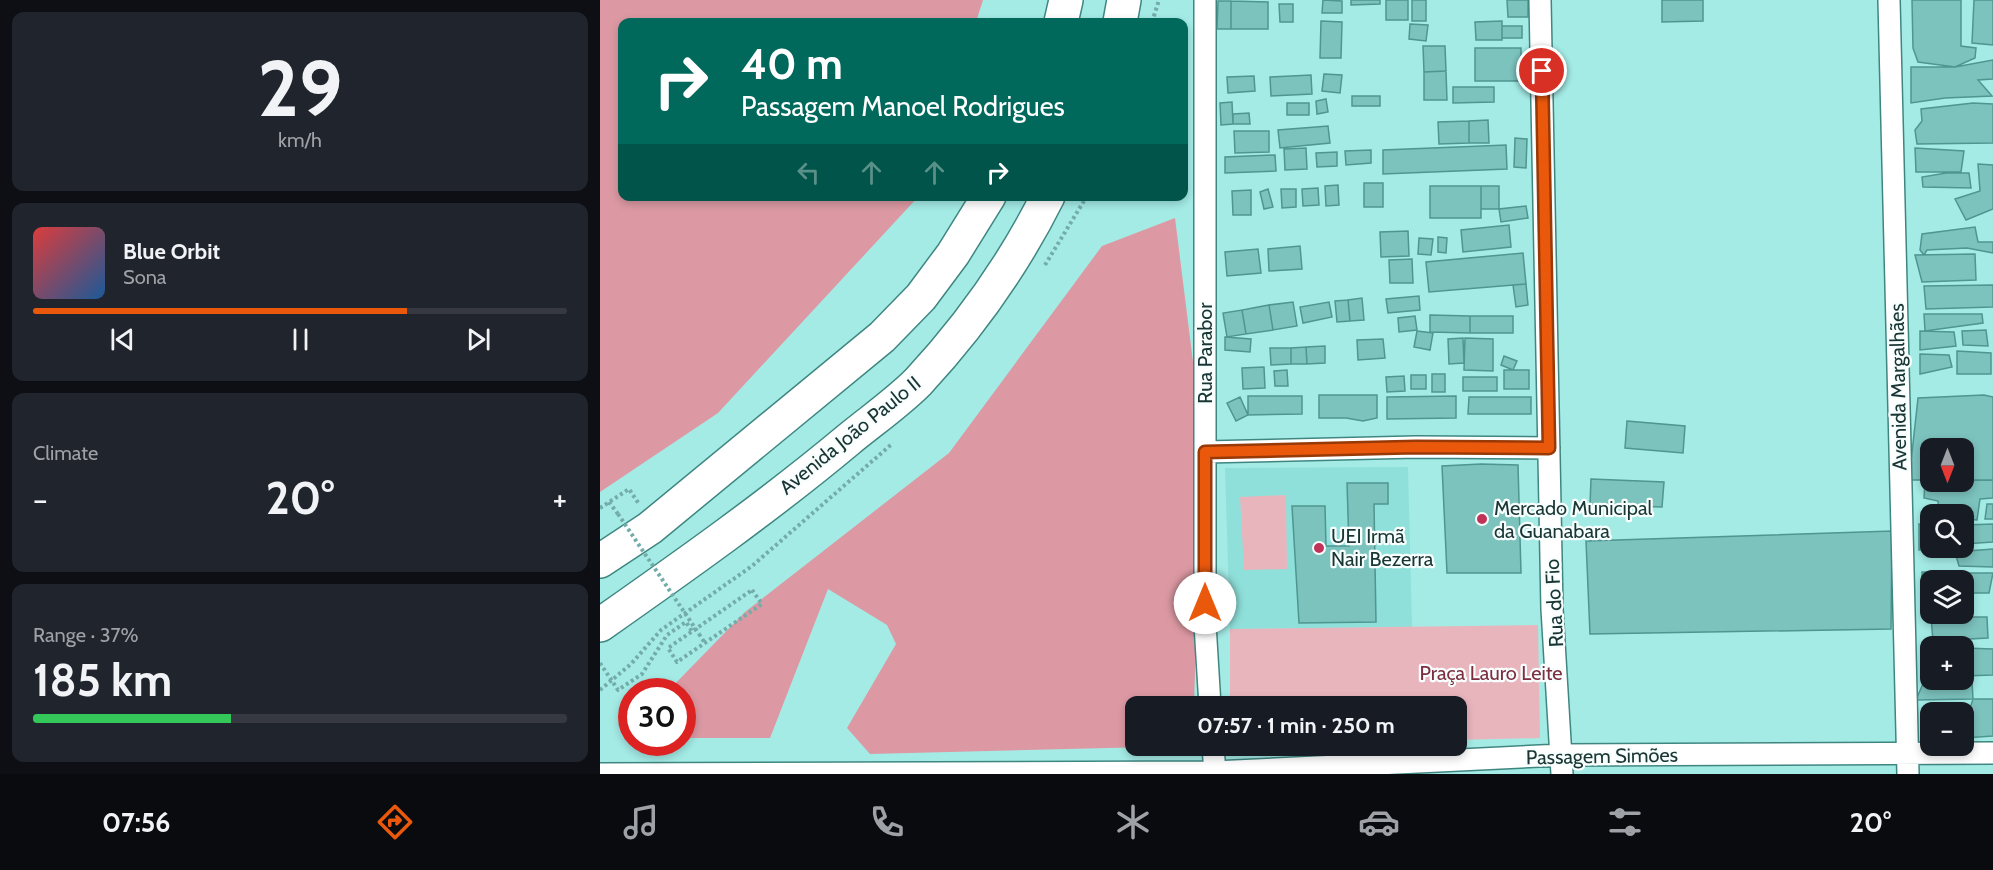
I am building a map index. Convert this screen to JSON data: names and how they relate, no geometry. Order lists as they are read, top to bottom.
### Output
{
  "streets": {
    "main road": ["Avenida João Paulo II"],
    "street": [
      "Rua Parabor",
      "Avenida Margalhães",
      "Rua do Fio",
      "Passagem Simões"
    ]
  },
  "crossings": [
    ["Avenida Margalhães", "Passagem Simões"],
    ["Rua do Fio", "Passagem Simões"]
  ],
  "parks": ["Praça Lauro Leite"],
  "places": ["Mercado Municipal da Guanabara", "UEI Irmã Nair Bezerra"],
  "north": "bottom",
  "page": {
    "tile": [
      ["29", "km/h"],
      "Climate",
      ["Range · 37%", "185 km"]
    ],
    "turn": ["40 m", "Passagem Manoel Rodrigues"],
    "song": ["Blue Orbit", "Sona"],
    "map_buttons": ["+", "−"],
    "heat": ["−", "20°", "+"],
    "limit": "30",
    "trip": "07:57 · 1 min · 250 m",
    "tabs": ["07:56", "20°"]
  }
}
